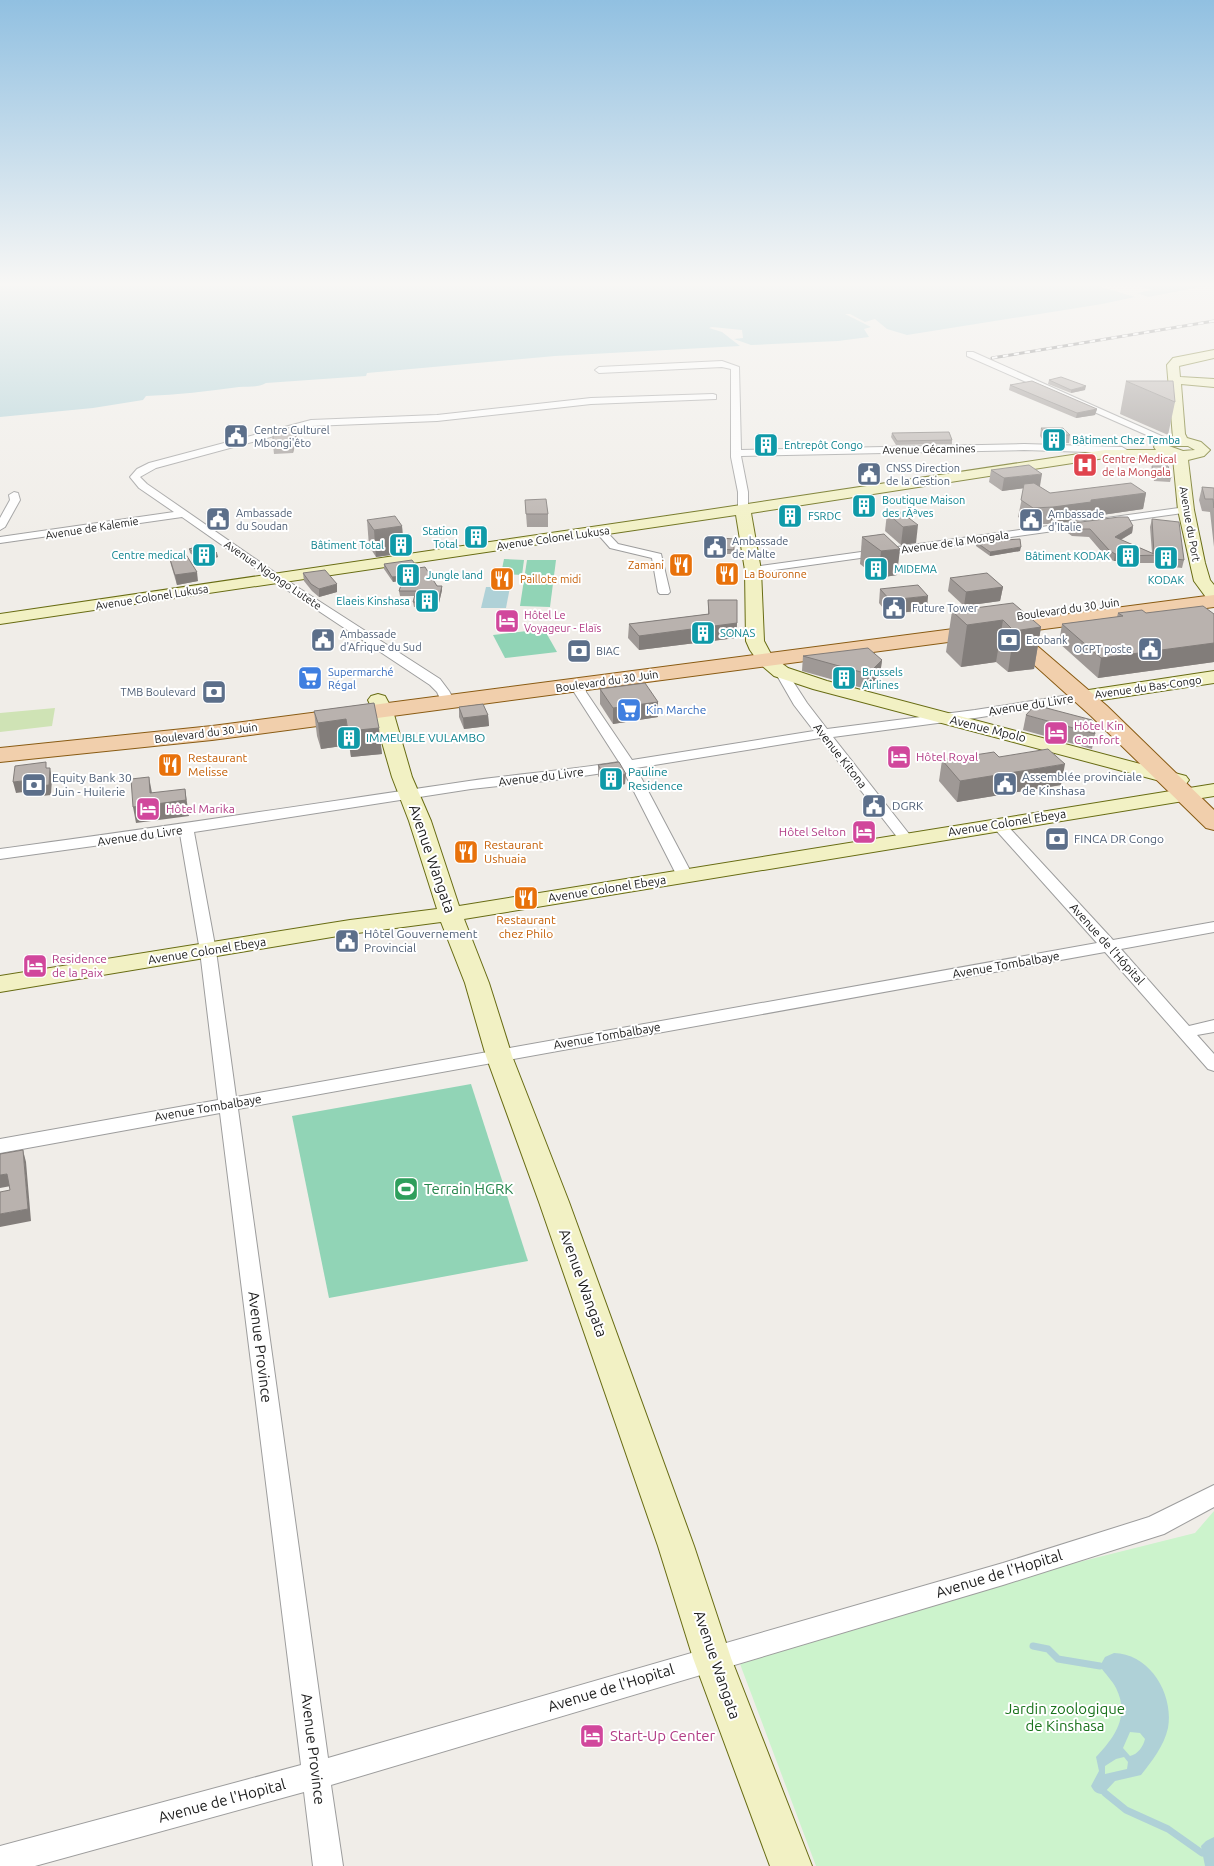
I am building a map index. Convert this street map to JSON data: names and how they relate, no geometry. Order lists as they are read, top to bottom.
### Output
{
  "streets": {
    "main road": ["Boulevard du 30 Juin"],
    "street": [
      "Avenue Gécamines",
      "Avenue du Port",
      "Avenue de Kalemie",
      "Avenue Colonel Lukusa",
      "Avenue de la Mongala",
      "Avenue Ngongo Lutete",
      "Avenue du Bas-Congo",
      "Avenue du Livre",
      "Avenue Mpolo",
      "Avenue Kitona",
      "Avenue Colonel Ebeya",
      "Avenue Wangata",
      "Avenue de l’Hôpital",
      "Avenue Tombalbaye",
      "Avenue Province",
      "Avenue de l'Hopital"
    ]
  },
  "crossings": [
    ["Avenue Gécamines", "Avenue Colonel Lukusa"],
    ["Avenue du Port", "Avenue Colonel Lukusa"],
    ["Avenue du Port", "Avenue de la Mongala"],
    ["Avenue du Port", "Boulevard du 30 Juin"],
    ["Avenue de Kalemie", "Avenue Ngongo Lutete"],
    ["Avenue Colonel Lukusa", "Avenue Ngongo Lutete"],
    ["Avenue Ngongo Lutete", "Boulevard du 30 Juin"],
    ["Boulevard du 30 Juin", "Avenue Mpolo"],
    ["Boulevard du 30 Juin", "Avenue Kitona"],
    ["Boulevard du 30 Juin", "Avenue Wangata"],
    ["Avenue du Bas-Congo", "Avenue du Livre"],
    ["Avenue du Livre", "Avenue Mpolo"],
    ["Avenue du Livre", "Avenue Kitona"],
    ["Avenue du Livre", "Avenue Wangata"],
    ["Avenue du Livre", "Avenue Province"],
    ["Avenue Mpolo", "Avenue Kitona"],
    ["Avenue Mpolo", "Avenue Colonel Ebeya"],
    ["Avenue Kitona", "Avenue Colonel Ebeya"],
    ["Avenue Colonel Ebeya", "Avenue Wangata"],
    ["Avenue Colonel Ebeya", "Avenue de l’Hôpital"],
    ["Avenue Colonel Ebeya", "Avenue Province"],
    ["Avenue Wangata", "Avenue Tombalbaye"],
    ["Avenue Wangata", "Avenue de l'Hopital"],
    ["Avenue de l’Hôpital", "Avenue Tombalbaye"],
    ["Avenue Tombalbaye", "Avenue Province"],
    ["Avenue Province", "Avenue de l'Hopital"]
  ],
  "parks": ["Jardin zoologique de Kinshasa"],
  "places": {
    "public building": [
      "Centre Culturel Mbongi'êto",
      "CNSS Direction de la Gestion",
      "Ambassade du Soudan",
      "Ambassade d'Italie",
      "Ambassade de Malte",
      "Future Tower",
      "Ambassade d'Afrique du Sud",
      "OCPT poste",
      "Assemblée provinciale de Kinshasa",
      "DGRK",
      "Hôtel Gouvernement Provincial"
    ],
    "building": [
      "Bâtiment Chez Temba",
      "Entrepôt Congo",
      "Boutique Maison des rÃªves",
      "FSRDC",
      "Station Total",
      "Bâtiment Total",
      "Centre medical",
      "Bâtiment KODAK",
      "KODAK",
      "MIDEMA",
      "Jungle land",
      "Elaeis Kinshasa",
      "SONAS",
      "Brussels Airlines",
      "IMMEUBLE VULAMBO",
      "Pauline Residence"
    ],
    "hospital": ["Centre Medical de la Mongala"],
    "restaurant": [
      "Zamani",
      "La Bouronne",
      "Paillote midi",
      "Restaurant Melisse",
      "Restaurant Ushuaia",
      "Restaurant chez Philo"
    ],
    "hotel": [
      "Hôtel Le Voyageur - Elaïs",
      "Hôtel Kin Comfort",
      "Hôtel Royal",
      "Hôtel Marika",
      "Hôtel Selton",
      "Residence de la Paix",
      "Start-Up Center"
    ],
    "bank": [
      "Ecobank",
      "BIAC",
      "TMB Boulevard",
      "Equity Bank 30 Juin - Huilerie",
      "FINCA DR Congo"
    ],
    "supermarket": ["Supermarché Régal", "Kin Marche"],
    "sports": ["Terrain HGRK"]
  }
}
